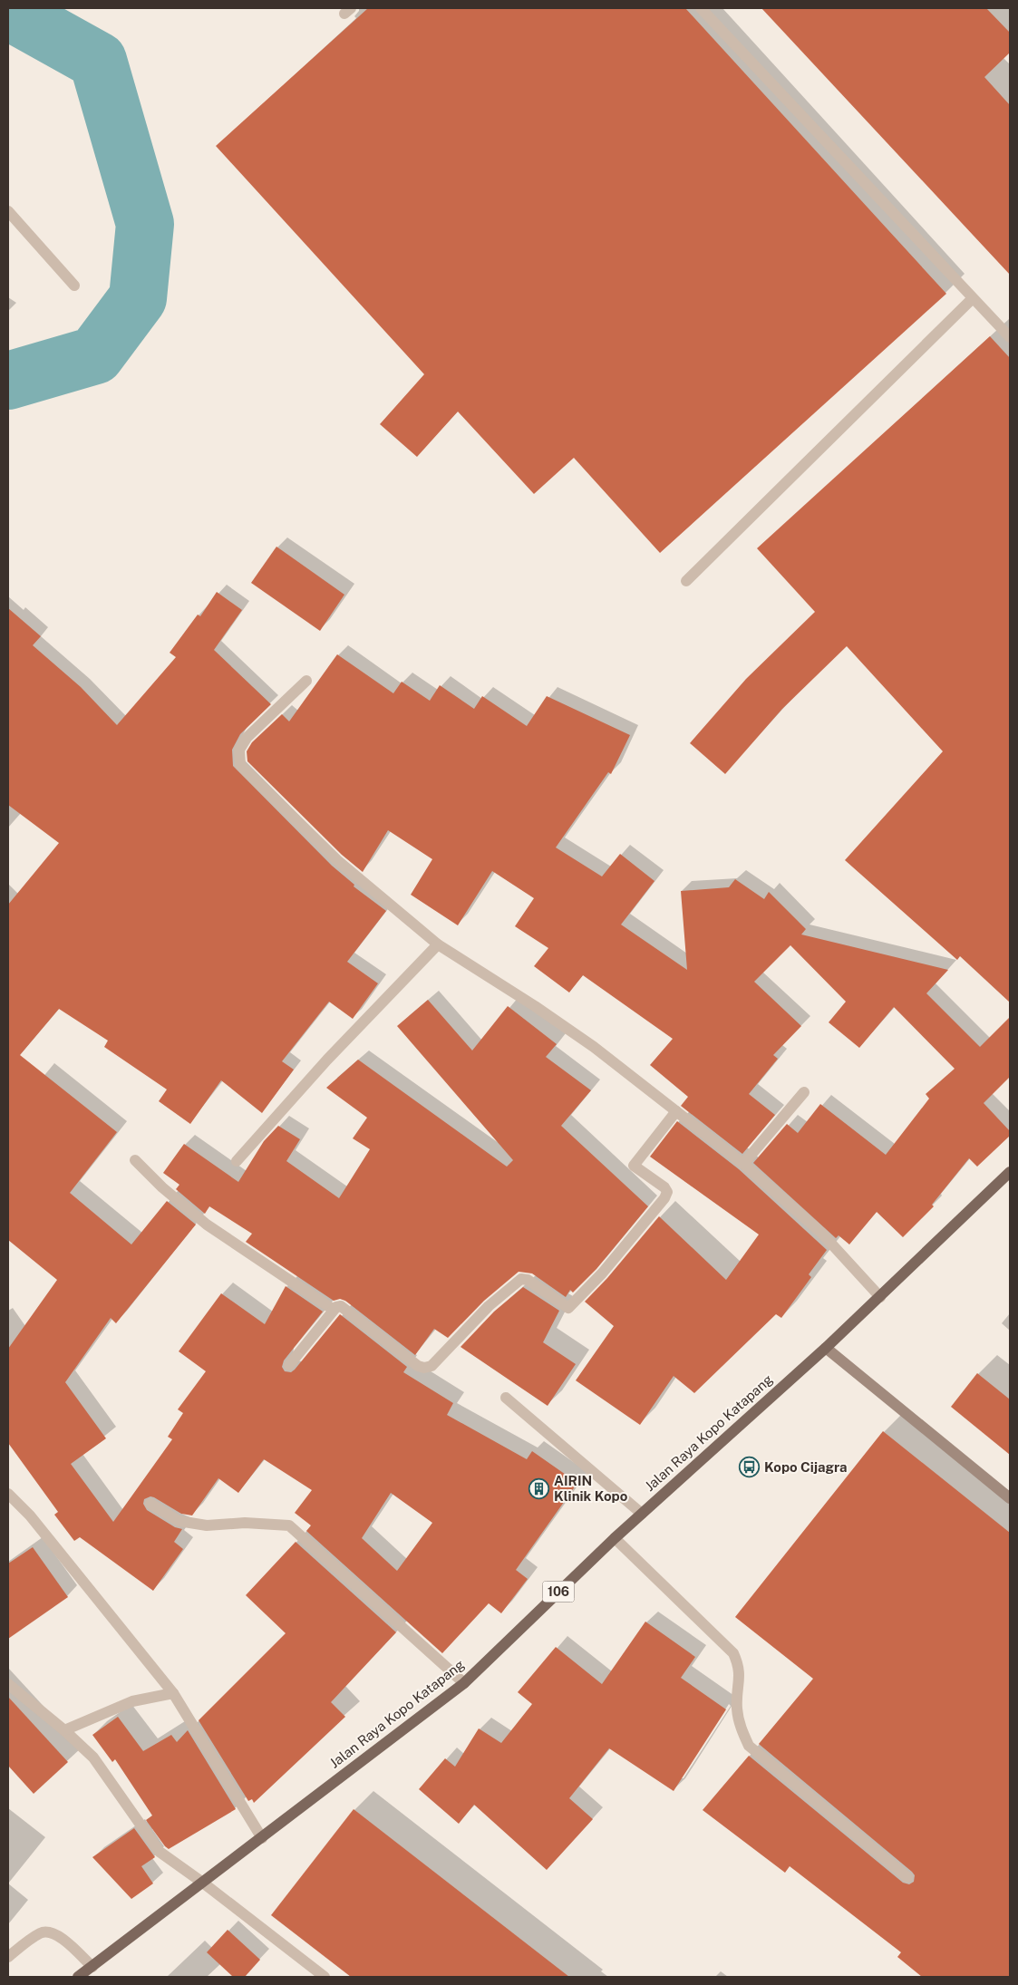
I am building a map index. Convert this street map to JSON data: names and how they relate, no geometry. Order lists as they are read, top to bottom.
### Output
{
  "streets": {
    "main road": ["Jalan Raya Kopo Katapang", "106"]
  },
  "places": {
    "bus stop": ["Kopo Cijagra"],
    "building": ["AIRIN Klinik Kopo"]
  }
}
